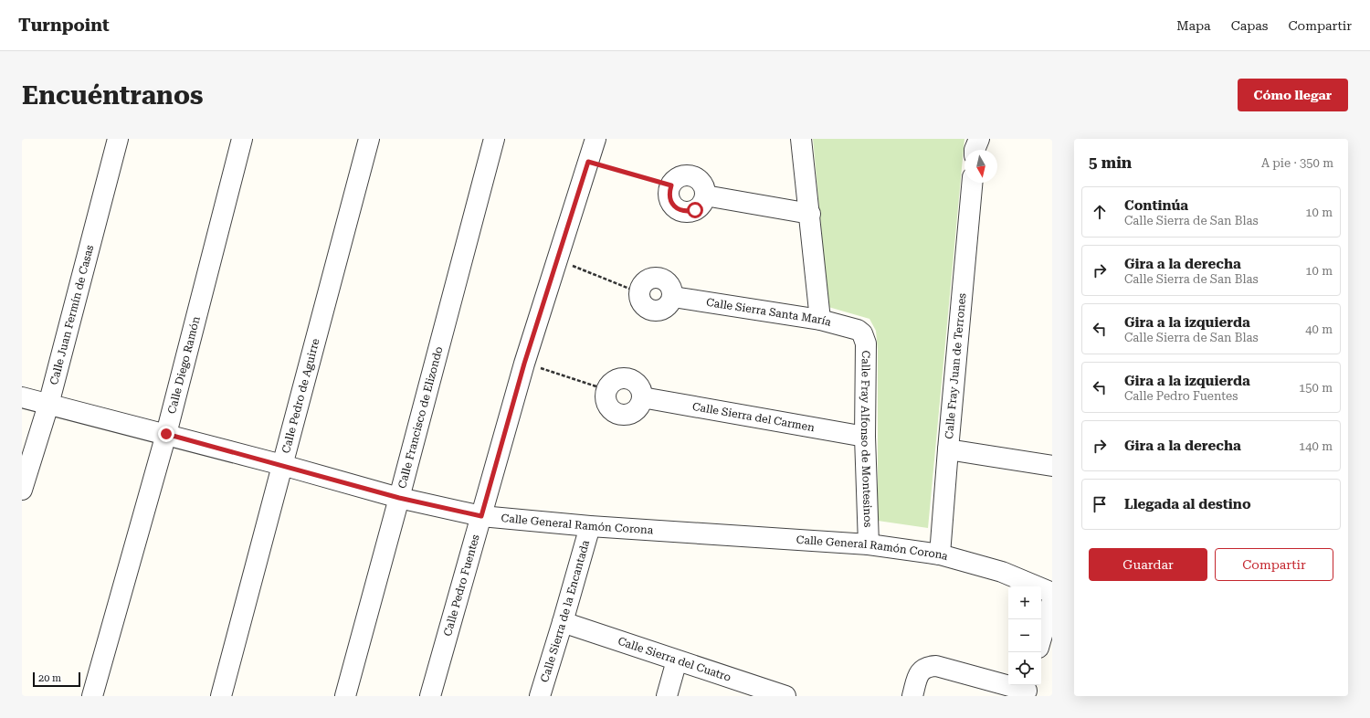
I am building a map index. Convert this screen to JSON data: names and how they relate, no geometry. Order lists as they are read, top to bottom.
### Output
{
  "streets": {
    "street": [
      "Calle Sierra Santa María",
      "Calle Juan Fermín de Casas",
      "Calle Diego Ramón",
      "Calle Fray Juan de Terrones",
      "Calle Pedro de Aguirre",
      "Calle Sierra del Carmen",
      "Calle Francisco de Elizondo",
      "Calle Fray Alfonso de Montesinos",
      "Calle General Ramón Corona",
      "Calle Pedro Fuentes",
      "Calle Sierra de la Encantada",
      "Calle Sierra del Cuatro"
    ]
  },
  "crossings": [
    ["Calle Sierra Santa María", "Calle Fray Alfonso de Montesinos"],
    ["Calle Juan Fermín de Casas", "Calle General Ramón Corona"],
    ["Calle Diego Ramón", "Calle General Ramón Corona"],
    ["Calle Fray Juan de Terrones", "Calle General Ramón Corona"],
    ["Calle Pedro de Aguirre", "Calle General Ramón Corona"],
    ["Calle Sierra del Carmen", "Calle Fray Alfonso de Montesinos"],
    ["Calle Francisco de Elizondo", "Calle General Ramón Corona"],
    ["Calle Fray Alfonso de Montesinos", "Calle General Ramón Corona"],
    ["Calle General Ramón Corona", "Calle Pedro Fuentes"],
    ["Calle General Ramón Corona", "Calle Sierra de la Encantada"],
    ["Calle Sierra de la Encantada", "Calle Sierra del Cuatro"]
  ],
  "scale_bar": "20 m",
  "north": "bottom",
  "page": {
    "header": "Turnpoint",
    "nav": ["Mapa", "Capas", "Compartir"],
    "buttons": [
      "Cómo llegar",
      ["Guardar", "Compartir"]
    ],
    "title": "Encuéntranos",
    "heading": ["5 min", "A pie · 350 m"],
    "list": [
      ["Continúa", "Calle Sierra de San Blas", "10 m"],
      ["Gira a la derecha", "Calle Sierra de San Blas", "10 m"],
      ["Gira a la izquierda", "Calle Sierra de San Blas", "40 m"],
      ["Gira a la izquierda", "Calle Pedro Fuentes", "150 m"],
      ["Gira a la derecha", "140 m"],
      "Llegada al destino"
    ],
    "map_buttons": ["+", "−"],
    "scale": "20 m"
  }
}
